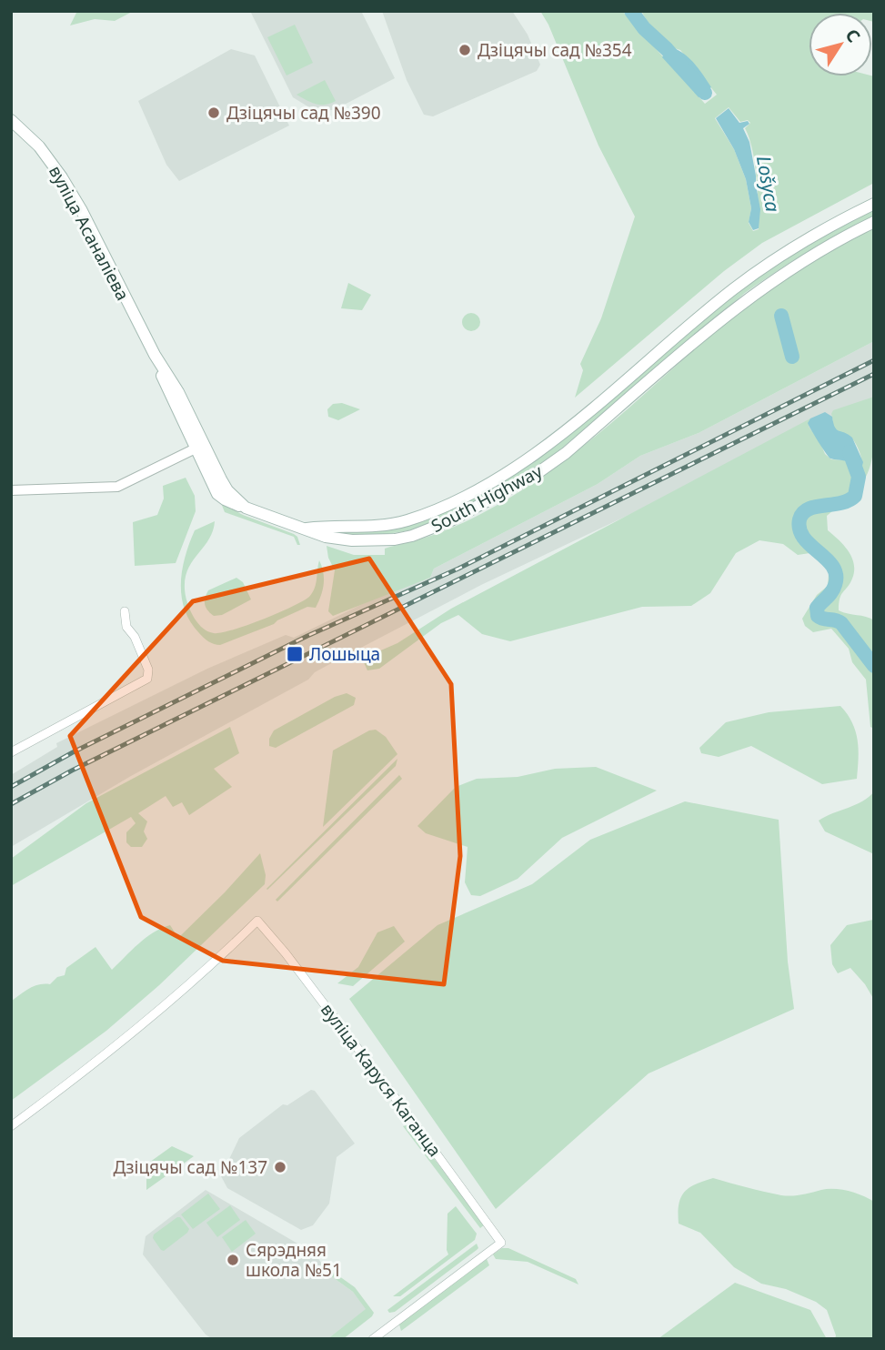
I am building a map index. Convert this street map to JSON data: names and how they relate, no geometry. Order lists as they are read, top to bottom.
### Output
{
  "streets": {
    "main road": ["вуліца Асаналіева", "South Highway"],
    "street": ["вуліца Каруся Каганца"]
  },
  "crossings": [
    ["вуліца Асаналіева", "South Highway"]
  ],
  "water": ["Lošyca"],
  "places": {
    "other": [
      "Дзіцячы сад №354",
      "Дзіцячы сад №390",
      "Дзіцячы сад №137",
      "Сярэдняя школа №51"
    ],
    "transit": ["Лошыца"]
  },
  "north": "top right"
}
